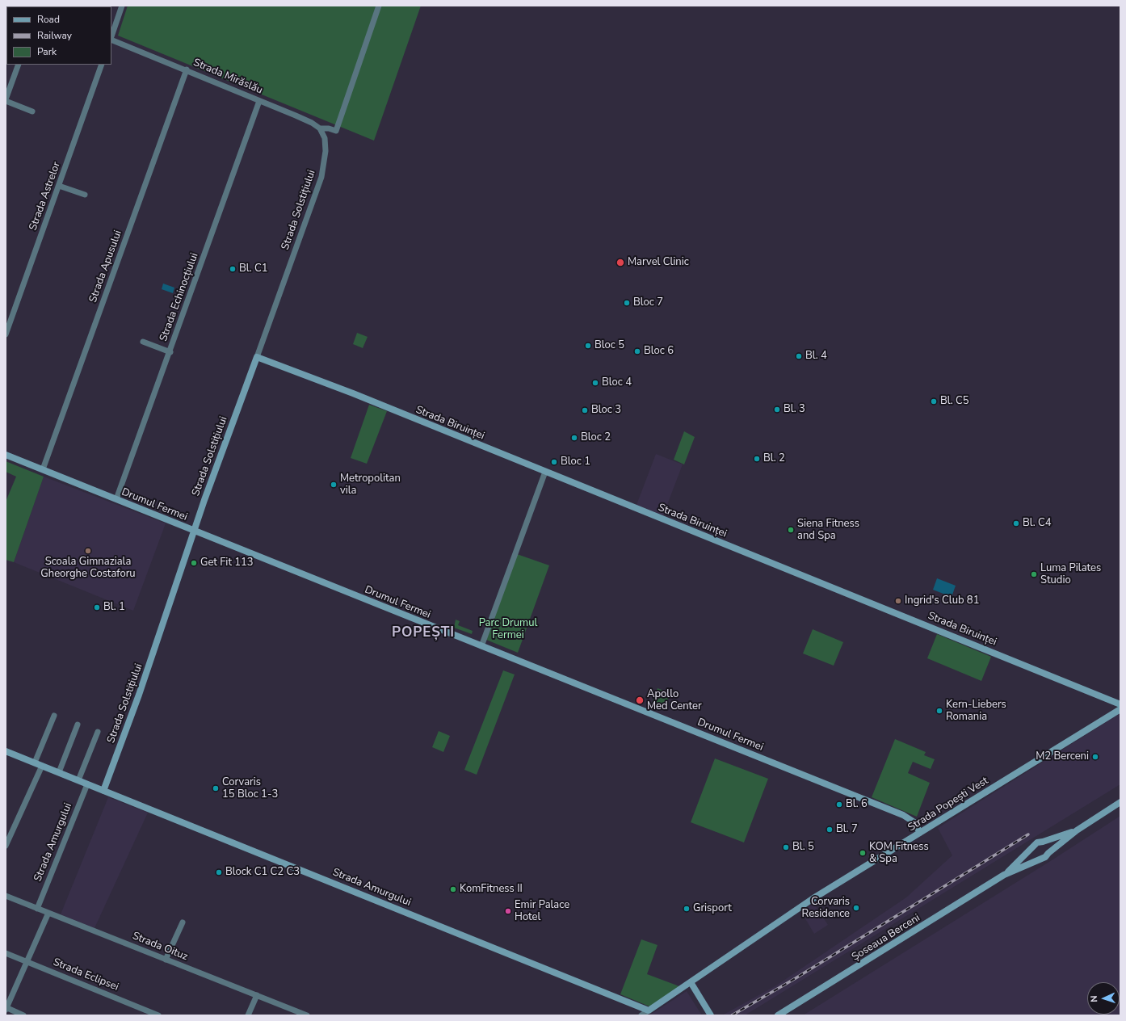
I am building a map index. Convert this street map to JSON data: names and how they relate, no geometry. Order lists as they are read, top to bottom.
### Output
{
  "streets": {
    "street": [
      "Strada Mirăslău",
      "Strada Astrelor",
      "Strada Solstițiului",
      "Strada Apusului",
      "Strada Echinocțiului",
      "Strada Biruinței",
      "Drumul Fermei",
      "Strada Popești Vest",
      "Strada Amurgului",
      "Șoseaua Berceni",
      "Strada Oituz",
      "Strada Eclipsei"
    ]
  },
  "crossings": [
    ["Strada Mirăslău", "Strada Solstițiului"],
    ["Strada Mirăslău", "Strada Apusului"],
    ["Strada Mirăslău", "Strada Echinocțiului"],
    ["Strada Solstițiului", "Strada Biruinței"],
    ["Strada Solstițiului", "Drumul Fermei"],
    ["Strada Solstițiului", "Strada Amurgului"],
    ["Strada Apusului", "Drumul Fermei"],
    ["Strada Echinocțiului", "Drumul Fermei"],
    ["Drumul Fermei", "Strada Popești Vest"],
    ["Strada Popești Vest", "Strada Amurgului"],
    ["Strada Amurgului", "Strada Oituz"]
  ],
  "districts": ["POPEȘTI"],
  "parks": ["Parc Drumul Fermei"],
  "places": [
    "Marvel Clinic",
    "Bl. C1",
    "Bloc 7",
    "Bloc 5",
    "Bloc 6",
    "Bl. 4",
    "Bloc 4",
    "Bl. C5",
    "Bl. 3",
    "Bloc 3",
    "Bloc 2",
    "Bl. 2",
    "Bloc 1",
    "Metropolitan vila",
    "Bl. C4",
    "Siena Fitness and Spa",
    "Scoala Gimnaziala Gheorghe Costaforu",
    "Get Fit 113",
    "Luma Pilates Studio",
    "Ingrid's Club 81",
    "Bl. 1",
    "Apollo Med Center",
    "Kern-Liebers Romania",
    "M2 Berceni",
    "Corvaris 15 Bloc 1-3",
    "Bl. 6",
    "Bl. 7",
    "Bl. 5",
    "KOM Fitness & Spa",
    "Block C1 C2 C3",
    "KomFitness II",
    "Corvaris Residence",
    "Grisport",
    "Emir Palace Hotel"
  ],
  "legend": ["Road", "Railway", "Park"],
  "north": "left"
}
